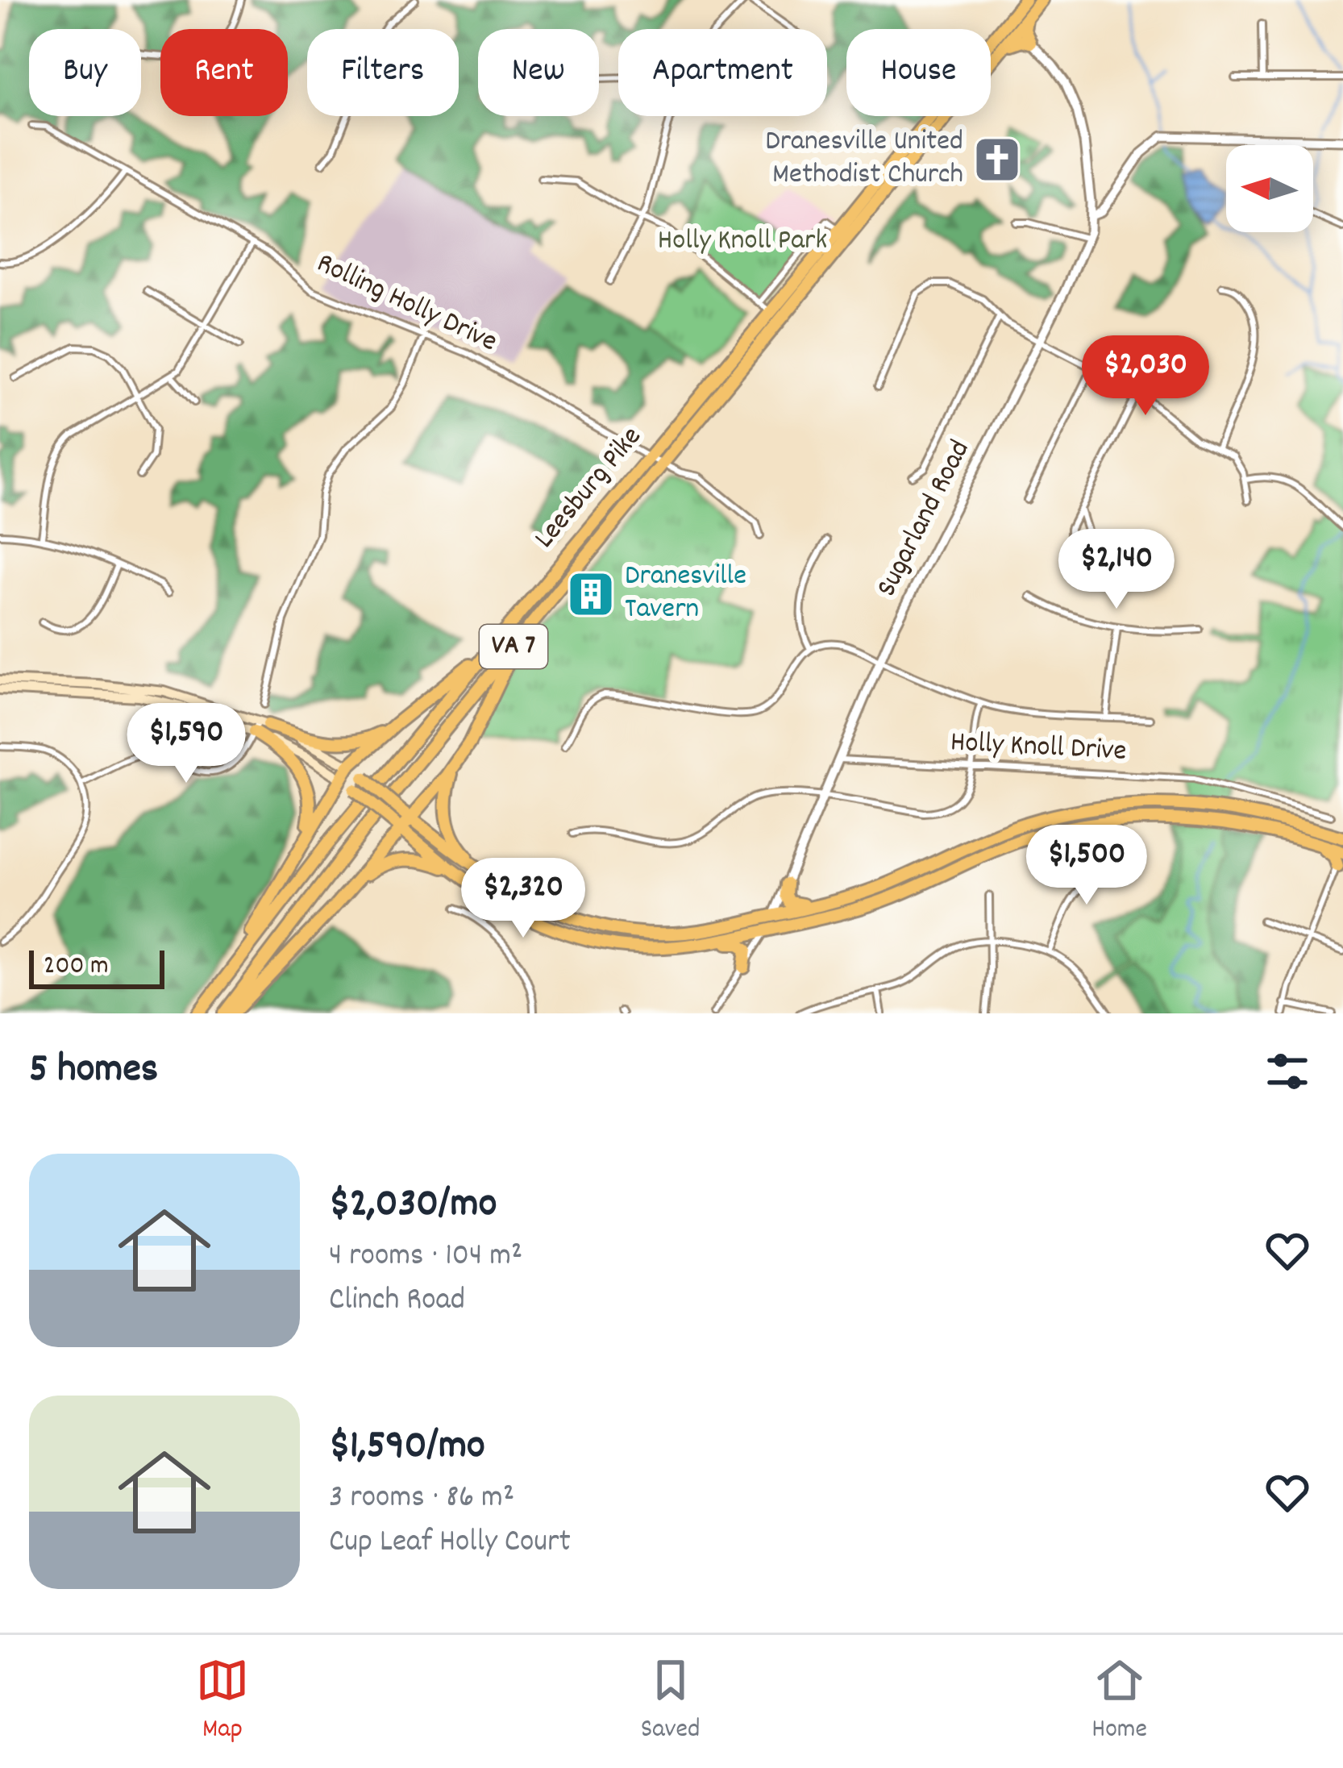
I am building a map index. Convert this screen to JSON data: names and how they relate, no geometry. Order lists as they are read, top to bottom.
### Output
{
  "streets": {
    "highway": ["Leesburg Pike", "VA 7"],
    "street": ["Rolling Holly Drive", "Sugarland Road", "Holly Knoll Drive"]
  },
  "crossings": [
    ["Rolling Holly Drive", "Leesburg Pike"],
    ["Sugarland Road", "Holly Knoll Drive"]
  ],
  "parks": ["Holly Knoll Park"],
  "places": {
    "church": ["Dranesville United Methodist Church"],
    "building": ["Dranesville Tavern"]
  },
  "scale_bar": "200 m",
  "north": "left",
  "page": {
    "chip": [
      "Buy",
      "Rent",
      "Filters",
      "New",
      "Apartment",
      "House"
    ],
    "price": [
      "$2,030",
      "$2,140",
      "$1,590",
      "$1,500",
      "$2,320"
    ],
    "scale": "200 m",
    "heading": "5 homes",
    "list": [
      {
        "name": "$2,030/mo",
        "note": "4 rooms · 104 m² · Clinch Road"
      },
      {
        "name": "$1,590/mo",
        "note": "3 rooms · 86 m² · Cup Leaf Holly Court"
      }
    ],
    "tabs": ["Map", "Saved", "Home"]
  }
}
